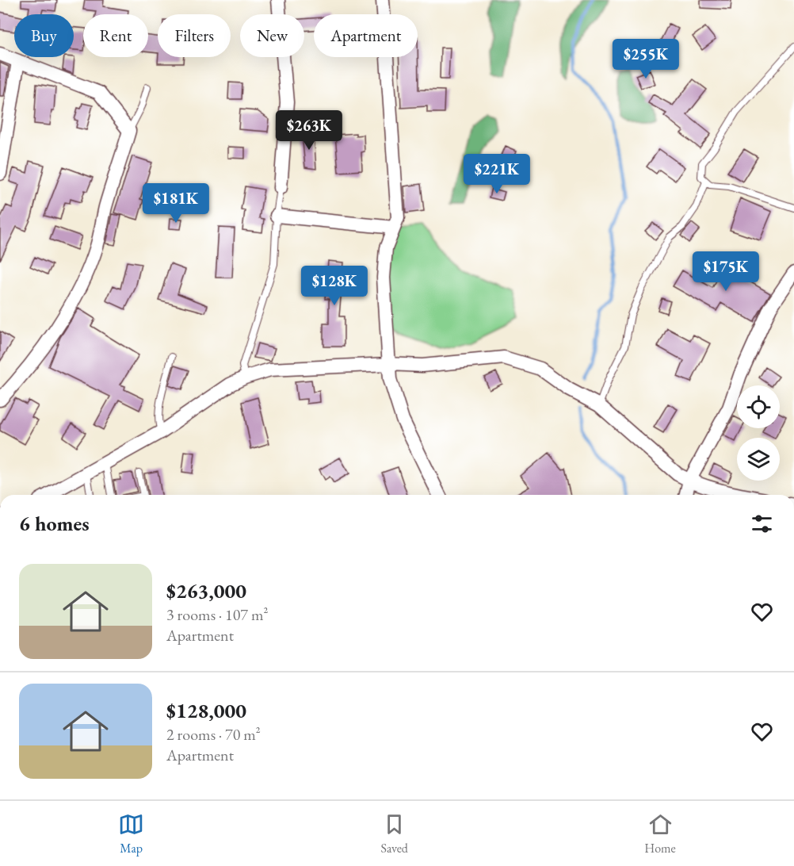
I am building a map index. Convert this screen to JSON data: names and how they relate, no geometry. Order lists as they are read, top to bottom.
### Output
{
  "page": {
    "chip": [
      "Buy",
      "Rent",
      "Filters",
      "New",
      "Apartment"
    ],
    "price": [
      "$255K",
      "$263K",
      "$221K",
      "$181K",
      "$175K",
      "$128K"
    ],
    "heading": "6 homes",
    "list": [
      {
        "name": "$263,000",
        "note": "3 rooms · 107 m² · Apartment"
      },
      {
        "name": "$128,000",
        "note": "2 rooms · 70 m² · Apartment"
      }
    ],
    "tabs": ["Map", "Saved", "Home"]
  }
}
